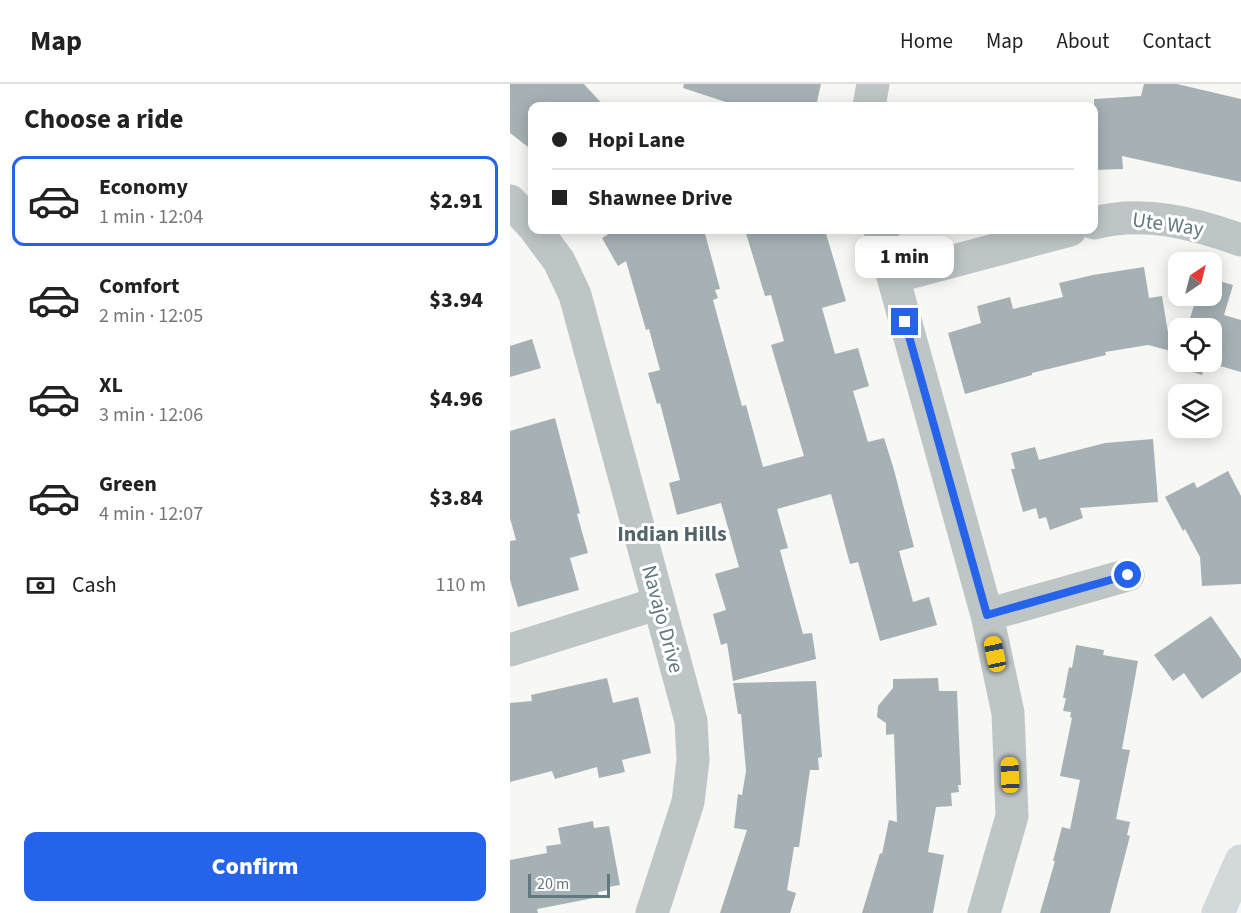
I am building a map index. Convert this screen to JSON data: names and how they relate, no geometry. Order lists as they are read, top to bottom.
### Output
{
  "streets": {
    "street": ["Ute Way", "Navajo Drive"]
  },
  "districts": ["Indian Hills"],
  "scale_bar": "20 m",
  "north": "top right",
  "page": {
    "header": "Map",
    "nav": [
      "Home",
      "Map",
      "About",
      "Contact"
    ],
    "heading": "Choose a ride",
    "banner": ["Hopi Lane", "Shawnee Drive"],
    "list": [
      {
        "name": "Economy",
        "note": "1 min · 12:04",
        "value": "$2.91"
      },
      {
        "name": "Comfort",
        "note": "2 min · 12:05",
        "value": "$3.94"
      },
      {
        "name": "XL",
        "note": "3 min · 12:06",
        "value": "$4.96"
      },
      {
        "name": "Green",
        "note": "4 min · 12:07",
        "value": "$3.84"
      }
    ],
    "bubble": "1 min",
    "pay": ["Cash", "110 m"],
    "buttons": "Confirm",
    "scale": "20 m"
  }
}
